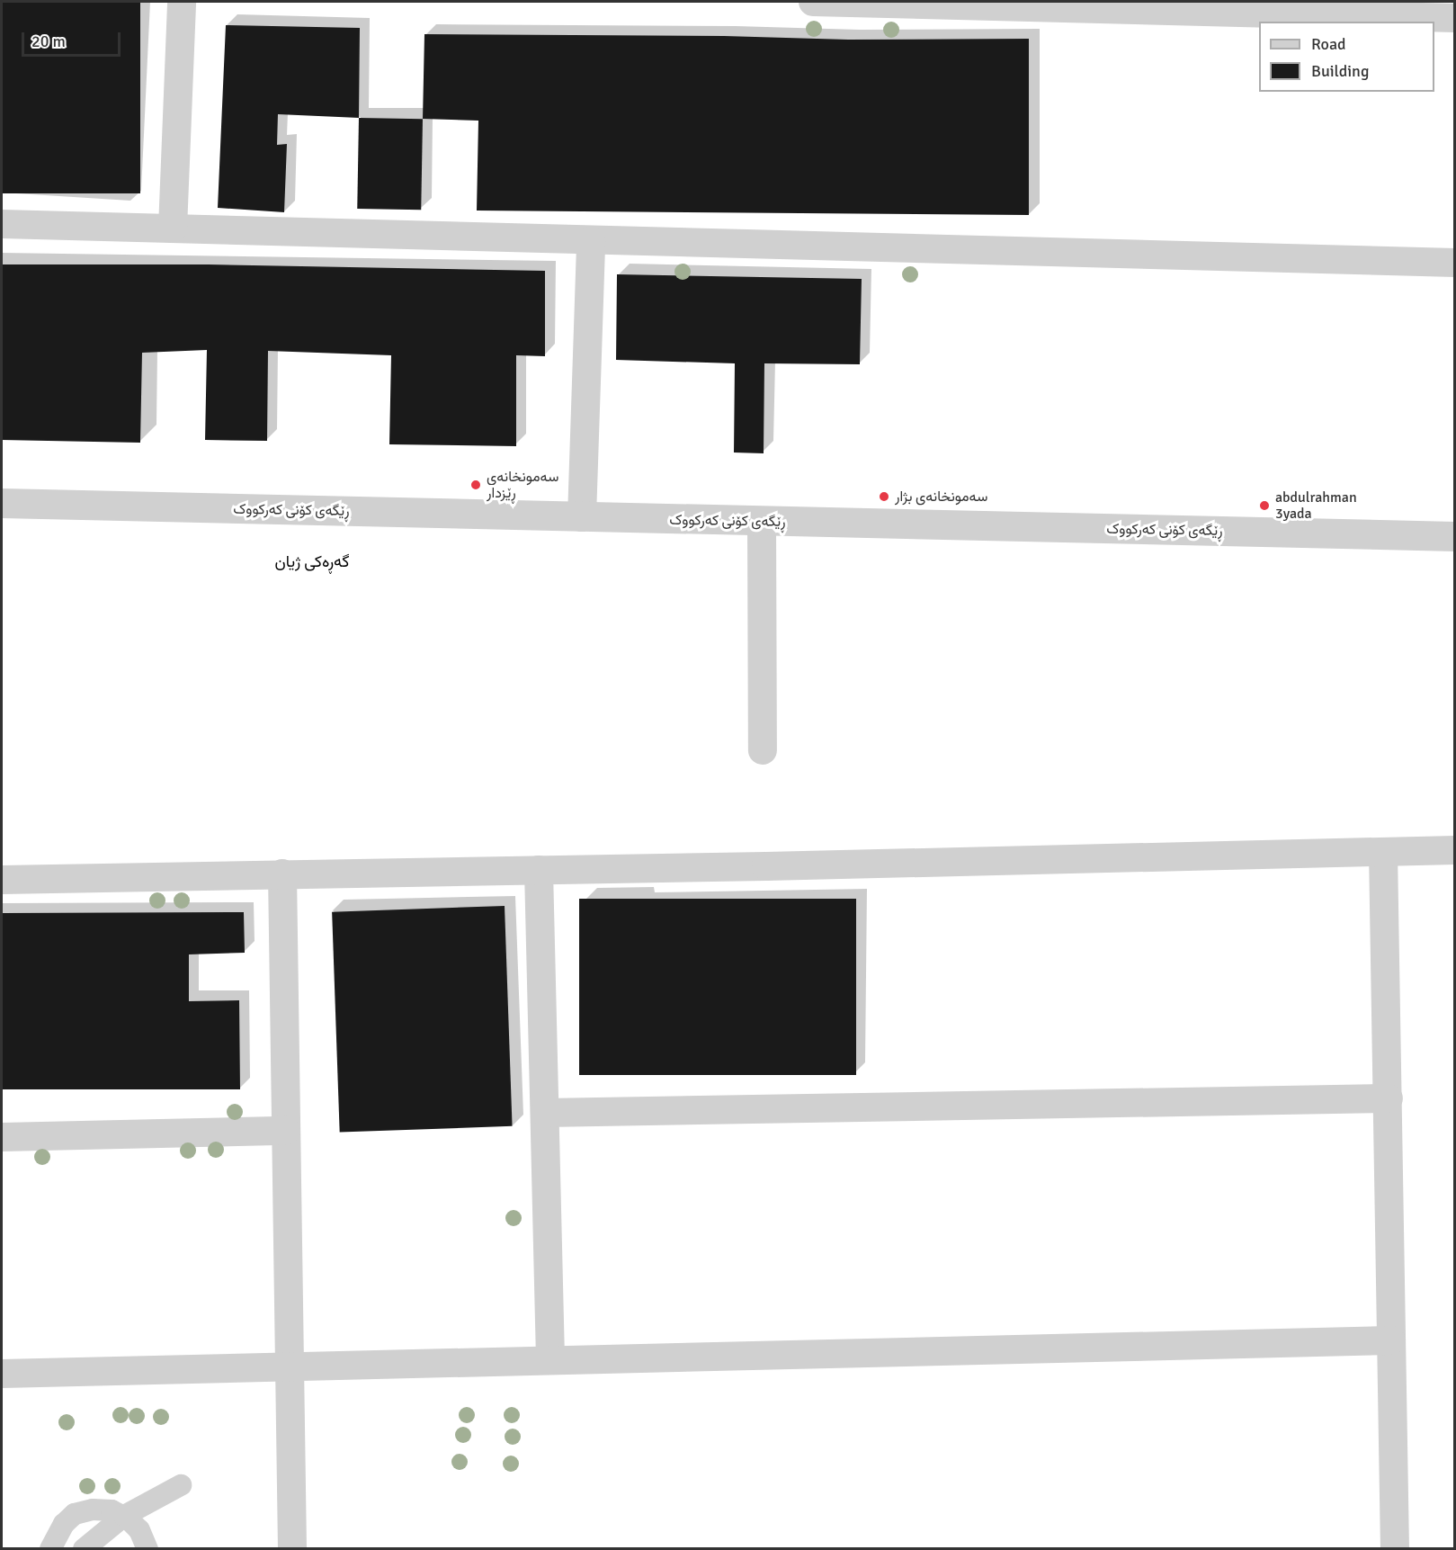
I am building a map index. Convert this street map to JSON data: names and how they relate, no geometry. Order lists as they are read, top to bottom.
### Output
{
  "streets": {
    "street": ["ڕێگەی کۆنی کەرکووک"]
  },
  "districts": ["گەڕەکی ژیان"],
  "places": ["سەمونخانەی ڕێزدار", "سەمونخانەی بژار", "abdulrahman 3yada"],
  "legend": ["Road", "Building"],
  "scale_bar": "20 m"
}
